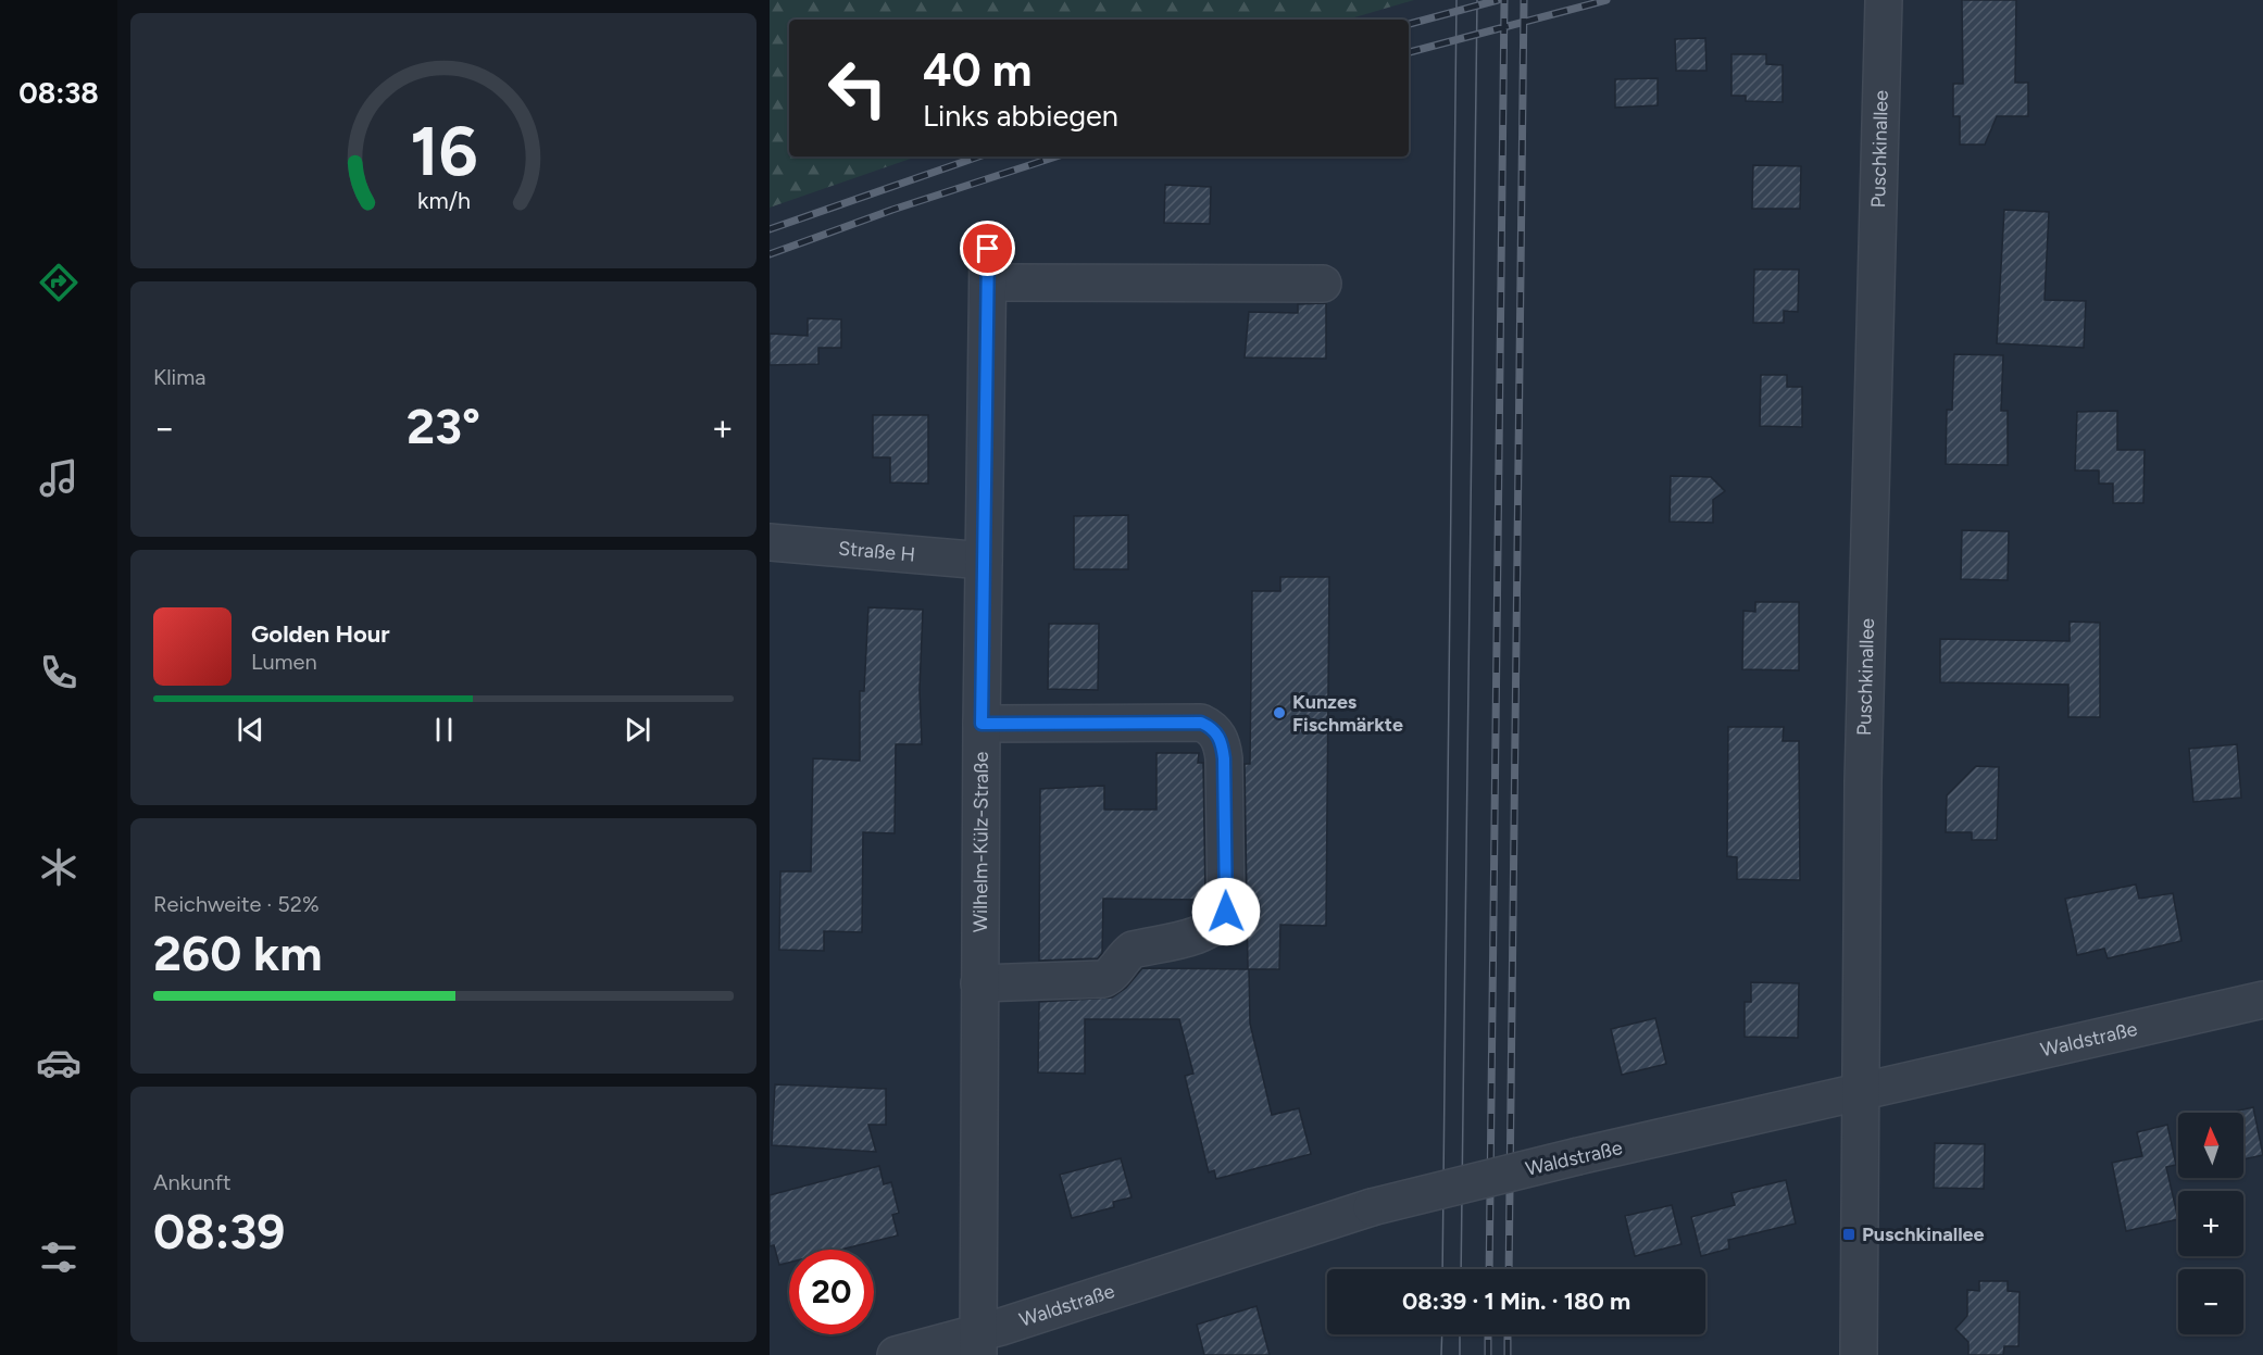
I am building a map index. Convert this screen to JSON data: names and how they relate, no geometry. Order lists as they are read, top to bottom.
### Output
{
  "streets": {
    "street": [
      "Puschkinallee",
      "Straße H",
      "Wilhelm-Külz-Straße",
      "Waldstraße"
    ]
  },
  "crossings": [
    ["Puschkinallee", "Waldstraße"],
    ["Straße H", "Wilhelm-Külz-Straße"],
    ["Wilhelm-Külz-Straße", "Waldstraße"]
  ],
  "places": {
    "other": ["Kunzes Fischmärkte"],
    "transit": ["Puschkinallee"]
  },
  "north": "top",
  "page": {
    "tabs": "08:38",
    "turn": ["40 m", "Links abbiegen"],
    "tile": [
      "Klima",
      ["Reichweite · 52%", "260 km"],
      ["Ankunft", "08:39"]
    ],
    "heat": ["−", "23°", "+"],
    "song": ["Golden Hour", "Lumen"],
    "map_buttons": ["+", "−"],
    "limit": "20",
    "trip": "08:39 · 1 Min. · 180 m",
    "gauge": ["16", "km/h"]
  }
}
